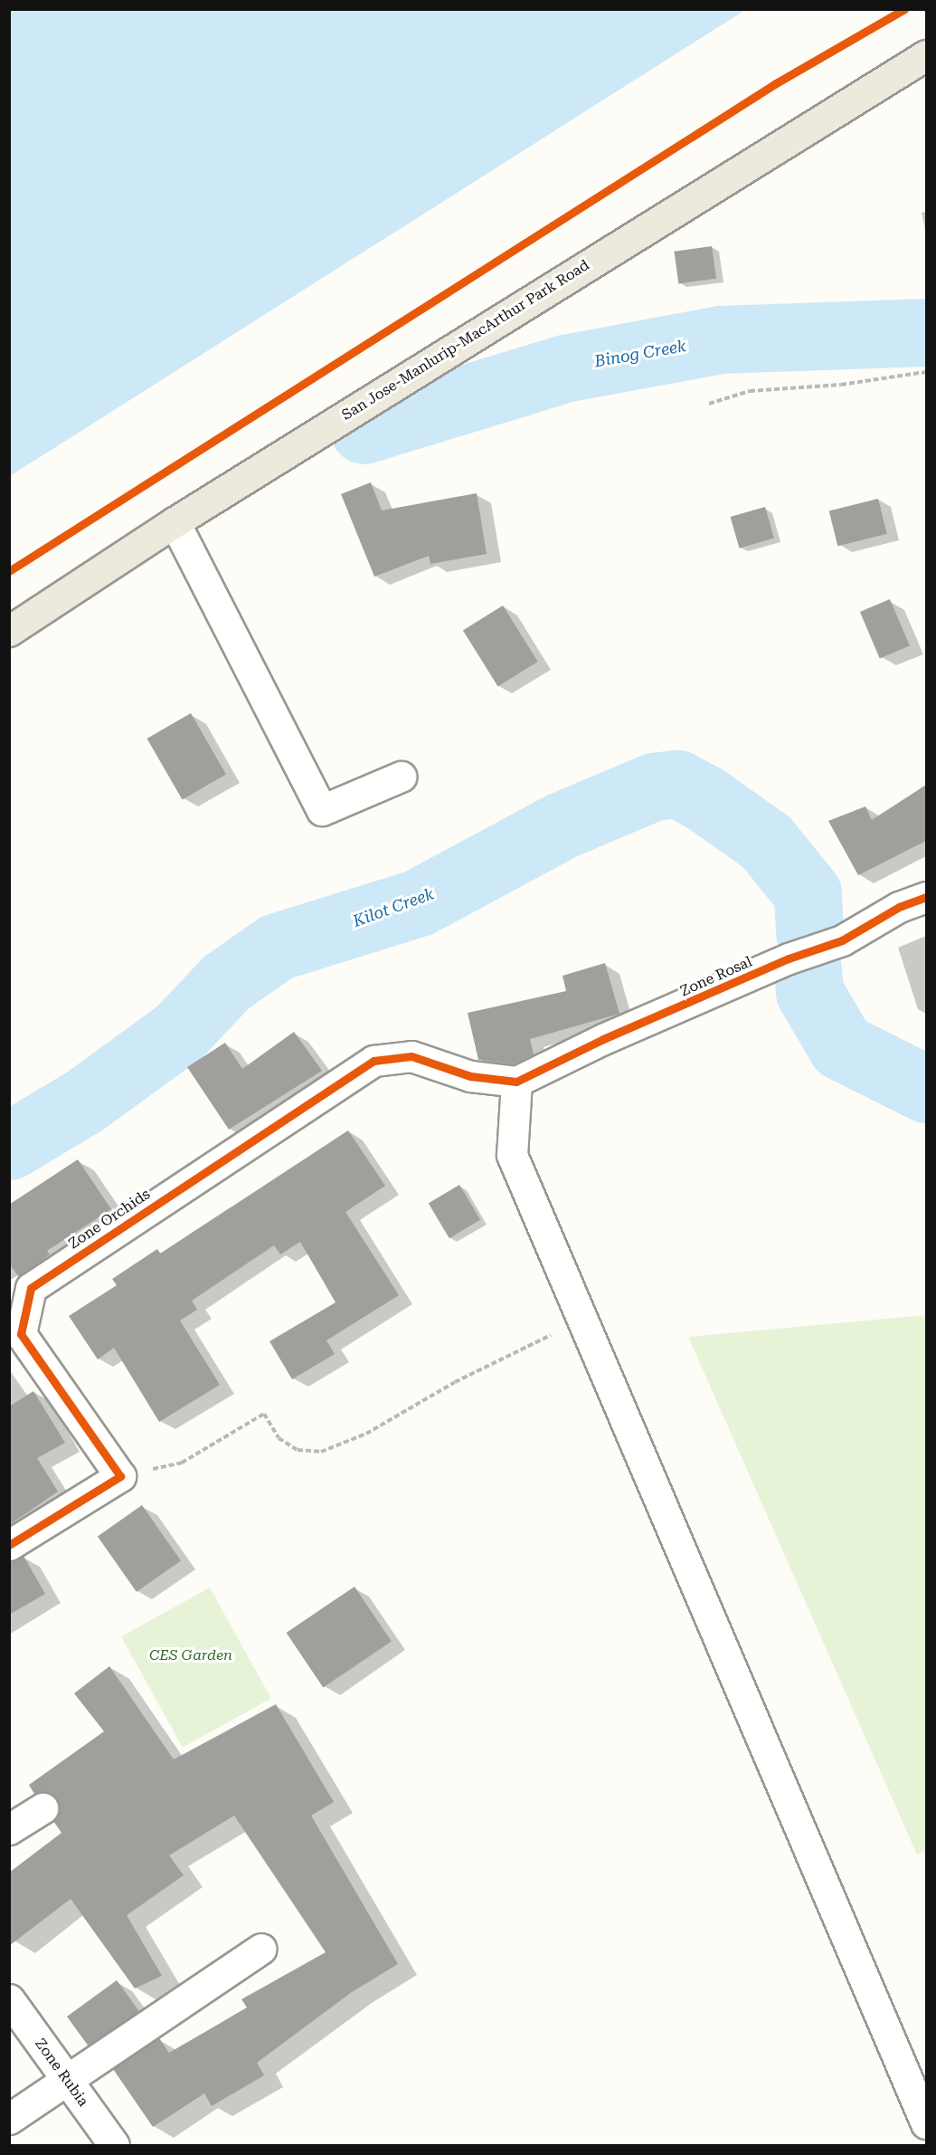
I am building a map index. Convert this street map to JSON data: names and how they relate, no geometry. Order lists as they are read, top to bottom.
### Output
{
  "streets": {
    "main road": ["San Jose-Manlurip-MacArthur Park Road"],
    "street": ["Zone Rosal", "Zone Orchids", "Zone Rubia"]
  },
  "crossings": [
    ["Zone Rosal", "Zone Orchids"]
  ],
  "water": ["Binog Creek", "Kilot Creek"],
  "parks": ["CES Garden"]
}
